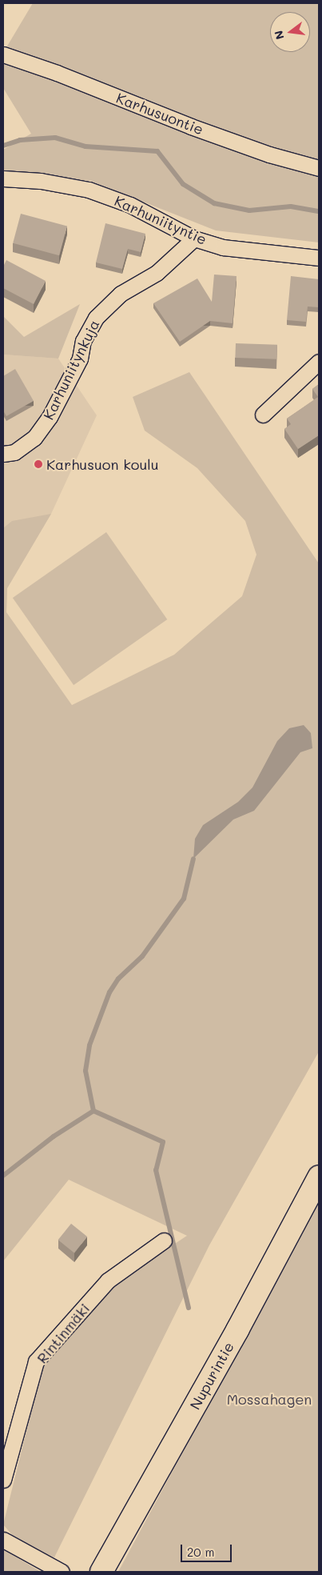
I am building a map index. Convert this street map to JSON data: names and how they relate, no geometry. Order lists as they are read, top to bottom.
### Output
{
  "streets": {
    "main road": ["Nupurintie"],
    "street": [
      "Karhusuontie",
      "Karhuniityntie",
      "Karhuniitynkuja",
      "Rintinmäki"
    ]
  },
  "crossings": [
    ["Karhuniityntie", "Karhuniitynkuja"]
  ],
  "parks": ["Mossahagen"],
  "places": ["Karhusuon koulu"],
  "scale_bar": "20 m",
  "north": "left"
}
